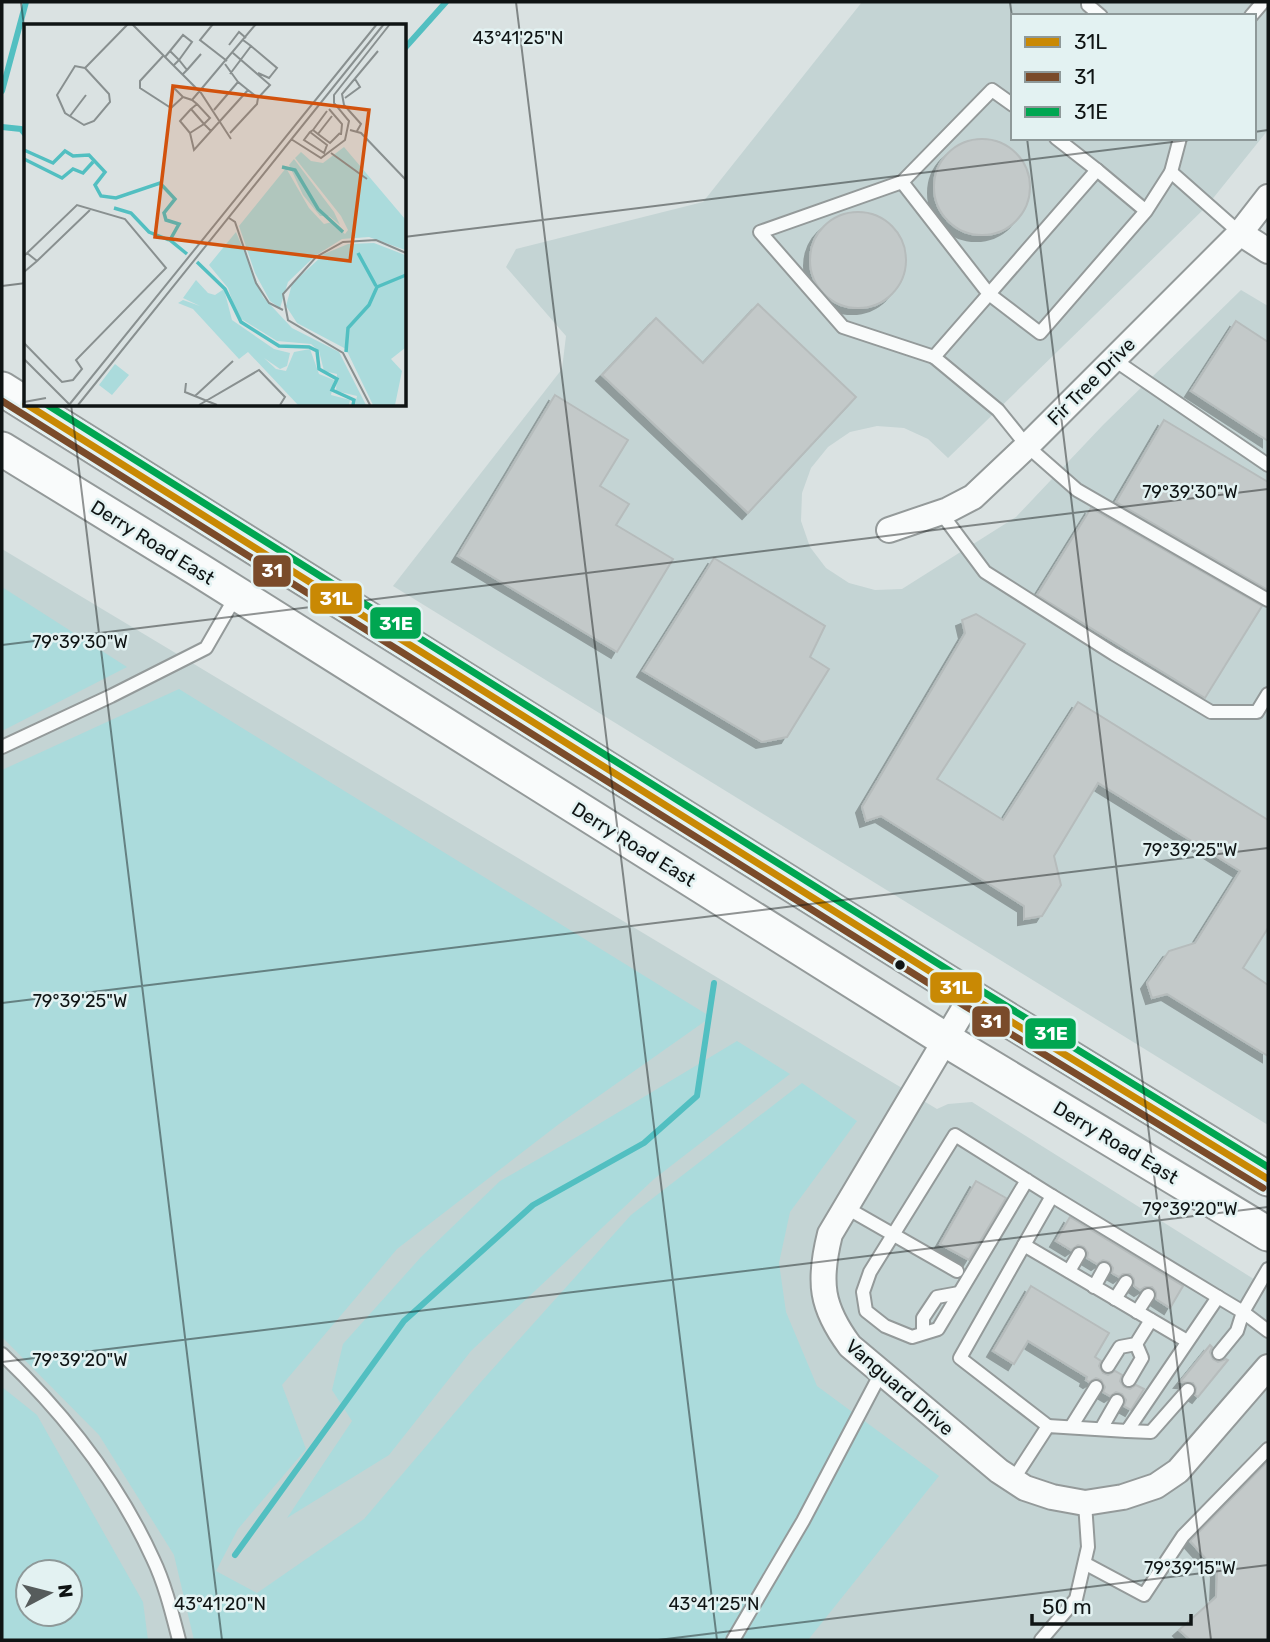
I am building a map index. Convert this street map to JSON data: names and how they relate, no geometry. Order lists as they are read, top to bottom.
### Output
{
  "streets": {
    "main road": ["Derry Road East"],
    "street": ["Fir Tree Drive", "Vanguard Drive"]
  },
  "crossings": [
    ["Derry Road East", "Vanguard Drive"]
  ],
  "lines": ["transit line 31", "transit line 31L", "transit line 31E"],
  "legend": ["31L", "31", "31E"],
  "scale_bar": "50 m",
  "north": "right",
  "coordinates": [
    "43°41'25\"N",
    "79°39'30\"W",
    "79°39'25\"W",
    "79°39'20\"W",
    "79°39'15\"W",
    "43°41'20\"N"
  ]
}
